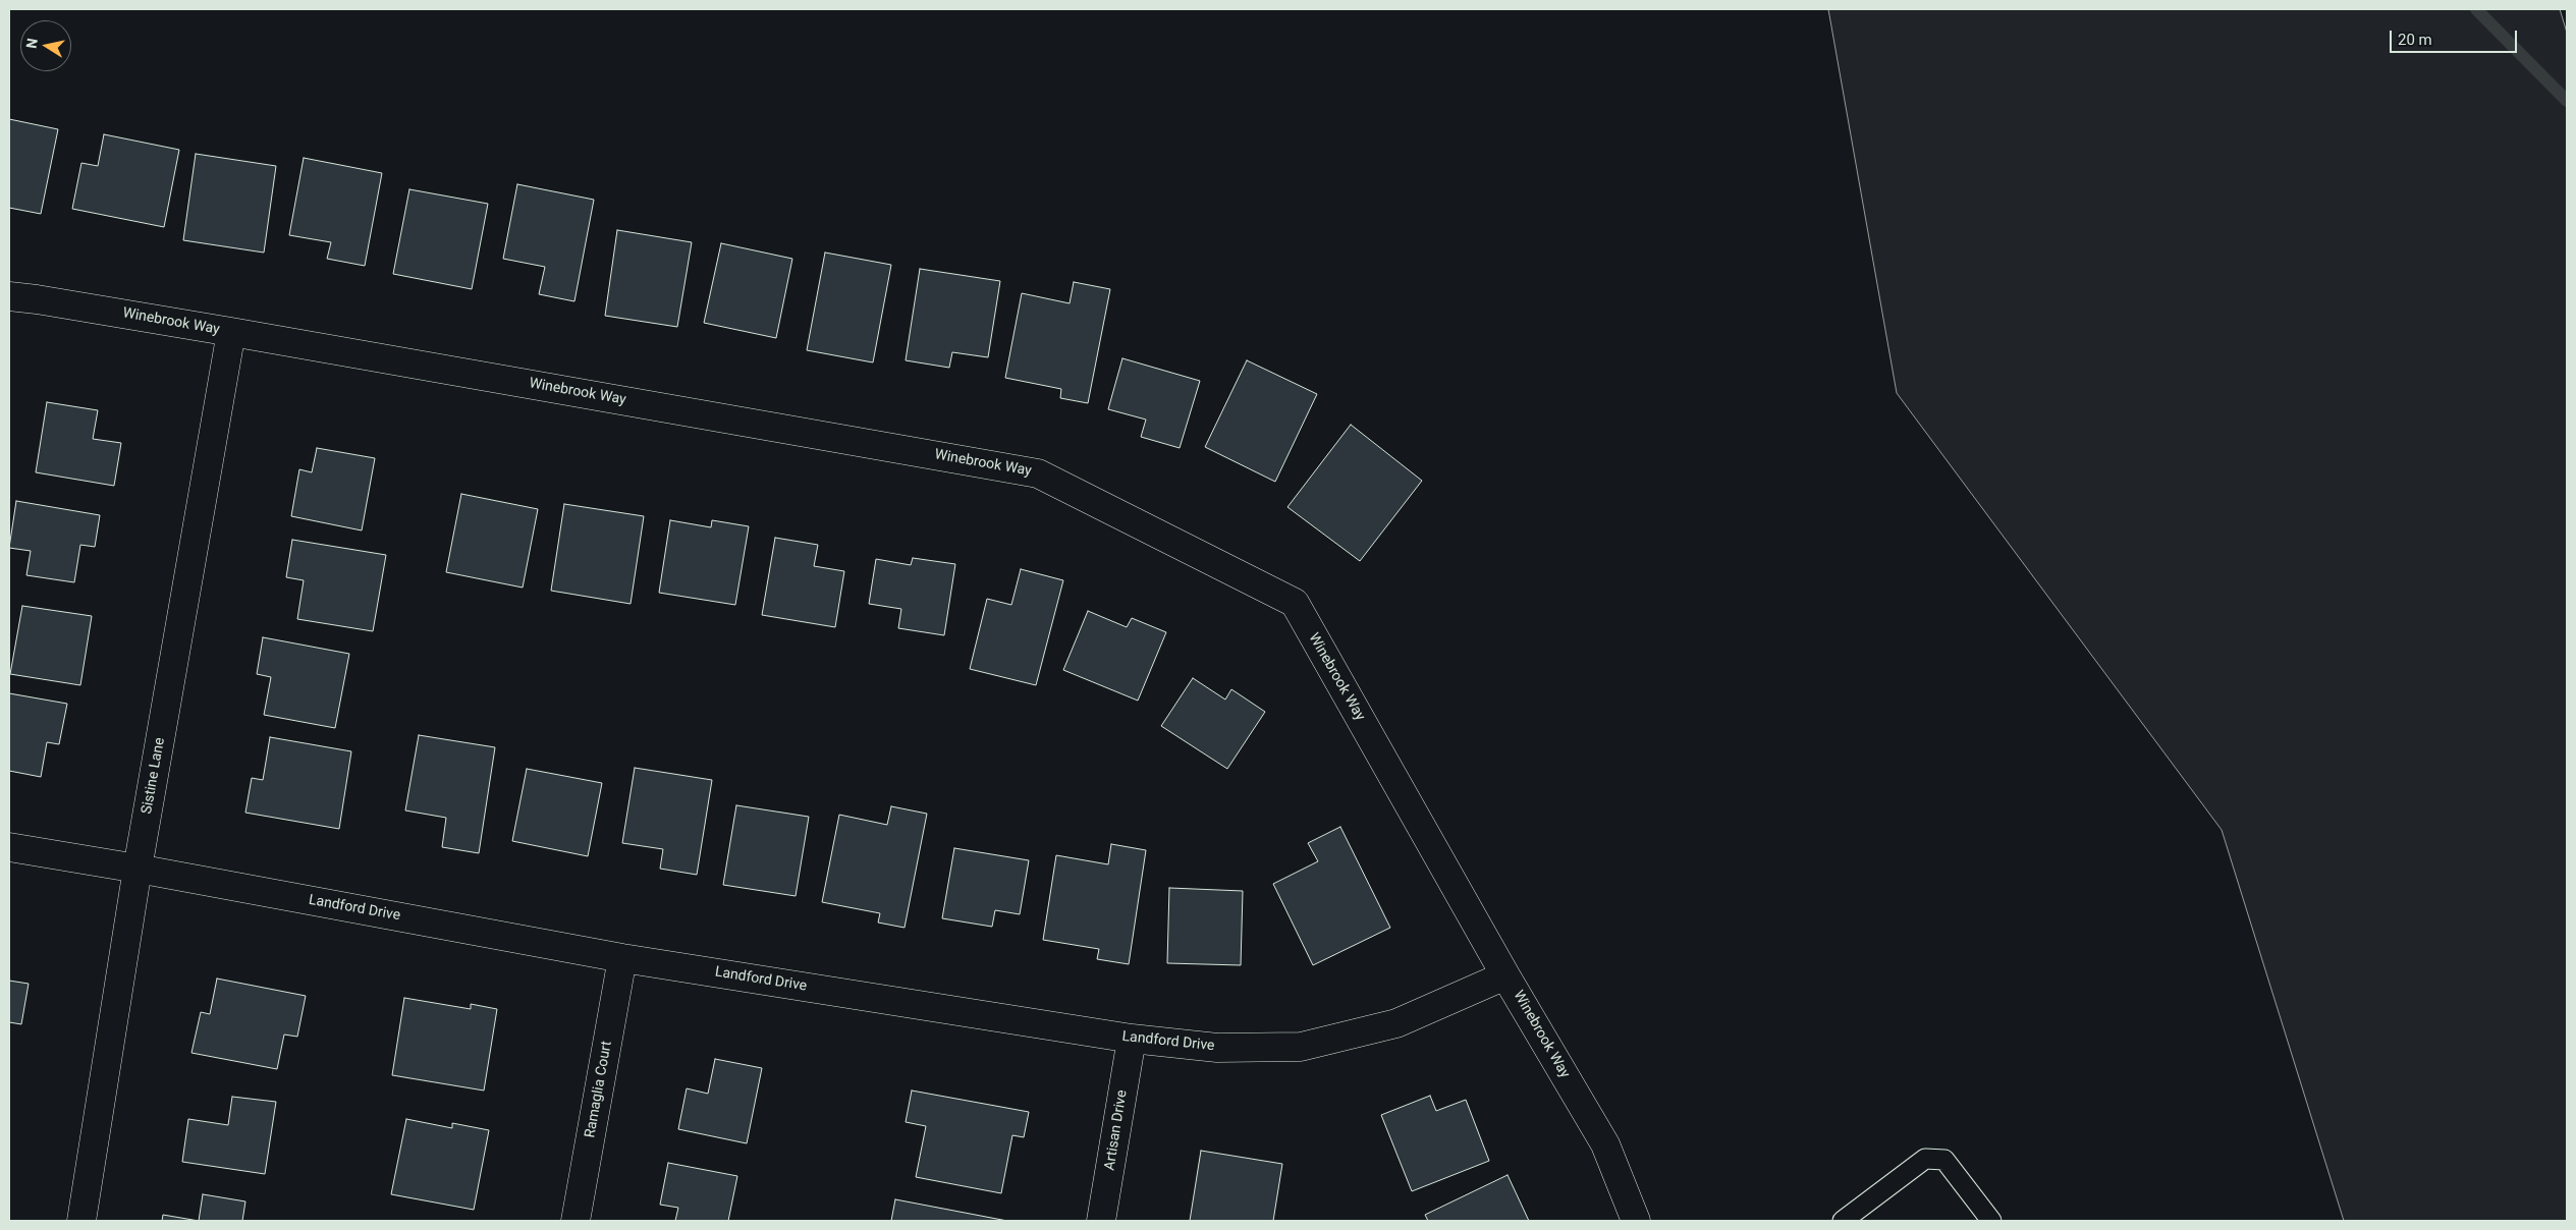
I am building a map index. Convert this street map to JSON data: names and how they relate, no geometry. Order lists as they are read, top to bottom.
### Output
{
  "streets": {
    "street": [
      "Winebrook Way",
      "Sistine Lane",
      "Landford Drive",
      "Ramaglia Court",
      "Artisan Drive"
    ]
  },
  "crossings": [
    ["Winebrook Way", "Sistine Lane"],
    ["Winebrook Way", "Landford Drive"],
    ["Sistine Lane", "Landford Drive"],
    ["Landford Drive", "Ramaglia Court"],
    ["Landford Drive", "Artisan Drive"]
  ],
  "scale_bar": "20 m",
  "north": "left"
}
